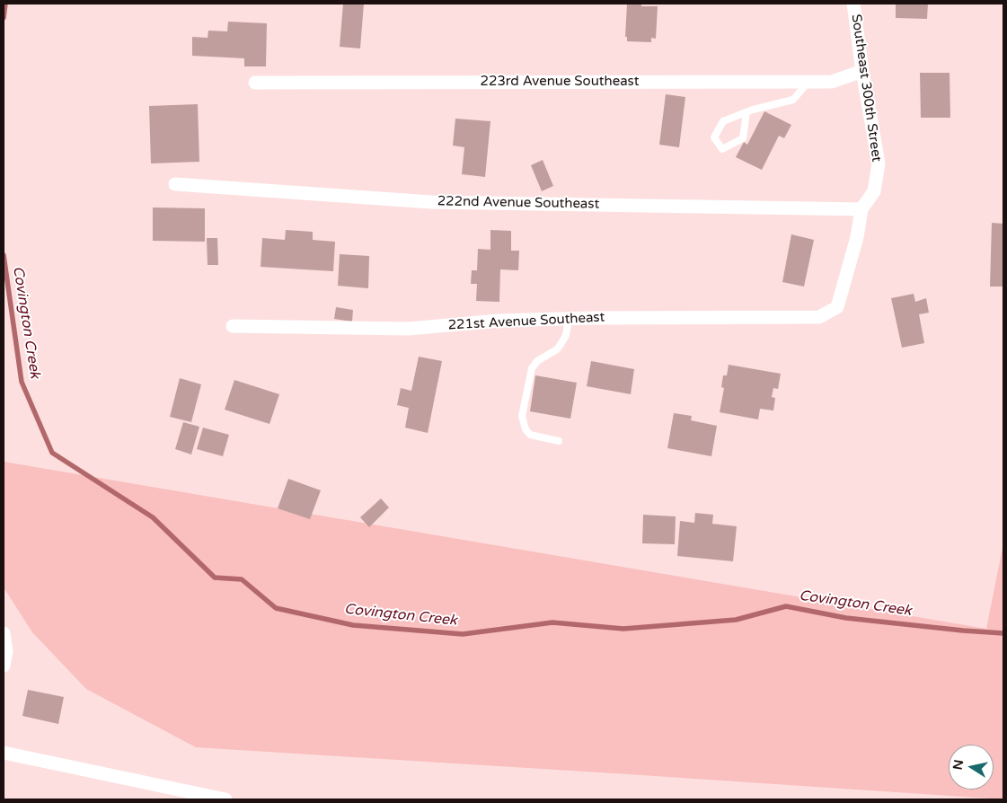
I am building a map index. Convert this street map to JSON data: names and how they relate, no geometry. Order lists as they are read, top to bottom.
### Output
{
  "streets": {
    "street": [
      "223rd Avenue Southeast",
      "Southeast 300th Street",
      "222nd Avenue Southeast",
      "221st Avenue Southeast"
    ]
  },
  "crossings": [
    ["223rd Avenue Southeast", "Southeast 300th Street"],
    ["Southeast 300th Street", "222nd Avenue Southeast"],
    ["Southeast 300th Street", "221st Avenue Southeast"]
  ],
  "water": ["Covington Creek"],
  "north": "left"
}
